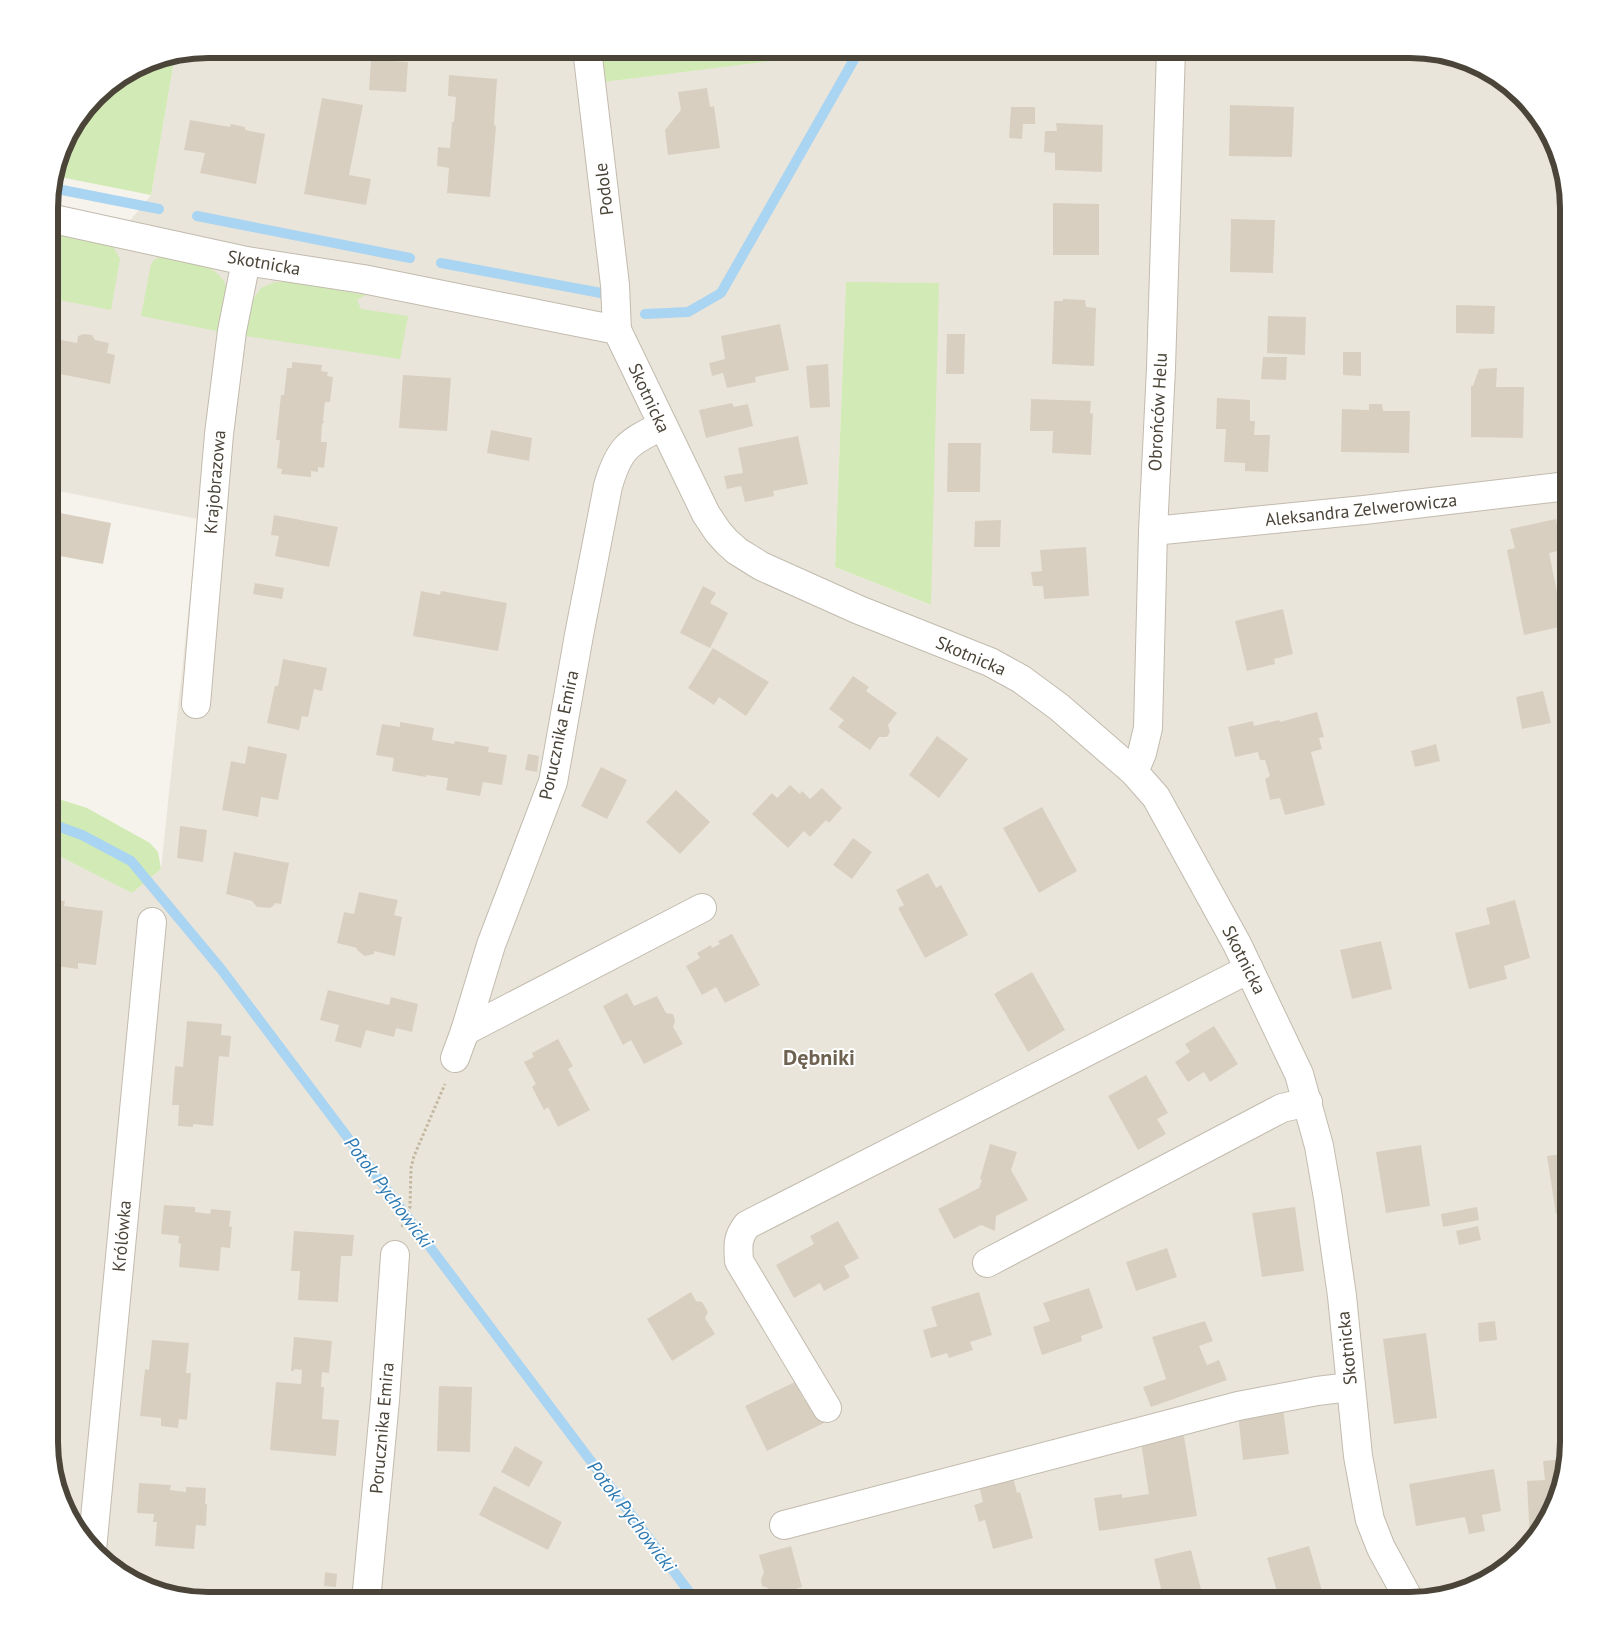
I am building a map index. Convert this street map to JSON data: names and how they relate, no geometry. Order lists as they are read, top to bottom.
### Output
{
  "streets": {
    "street": [
      "Podole",
      "Skotnicka",
      "Obrońców Helu",
      "Krajobrazowa",
      "Aleksandra Zelwerowicza",
      "Porucznika Emira",
      "Królówka"
    ]
  },
  "crossings": [
    ["Podole", "Skotnicka"],
    ["Skotnicka", "Obrońców Helu"],
    ["Skotnicka", "Krajobrazowa"],
    ["Skotnicka", "Porucznika Emira"],
    ["Obrońców Helu", "Aleksandra Zelwerowicza"]
  ],
  "districts": ["Dębniki"],
  "water": ["Potok Pychowicki"]
}
